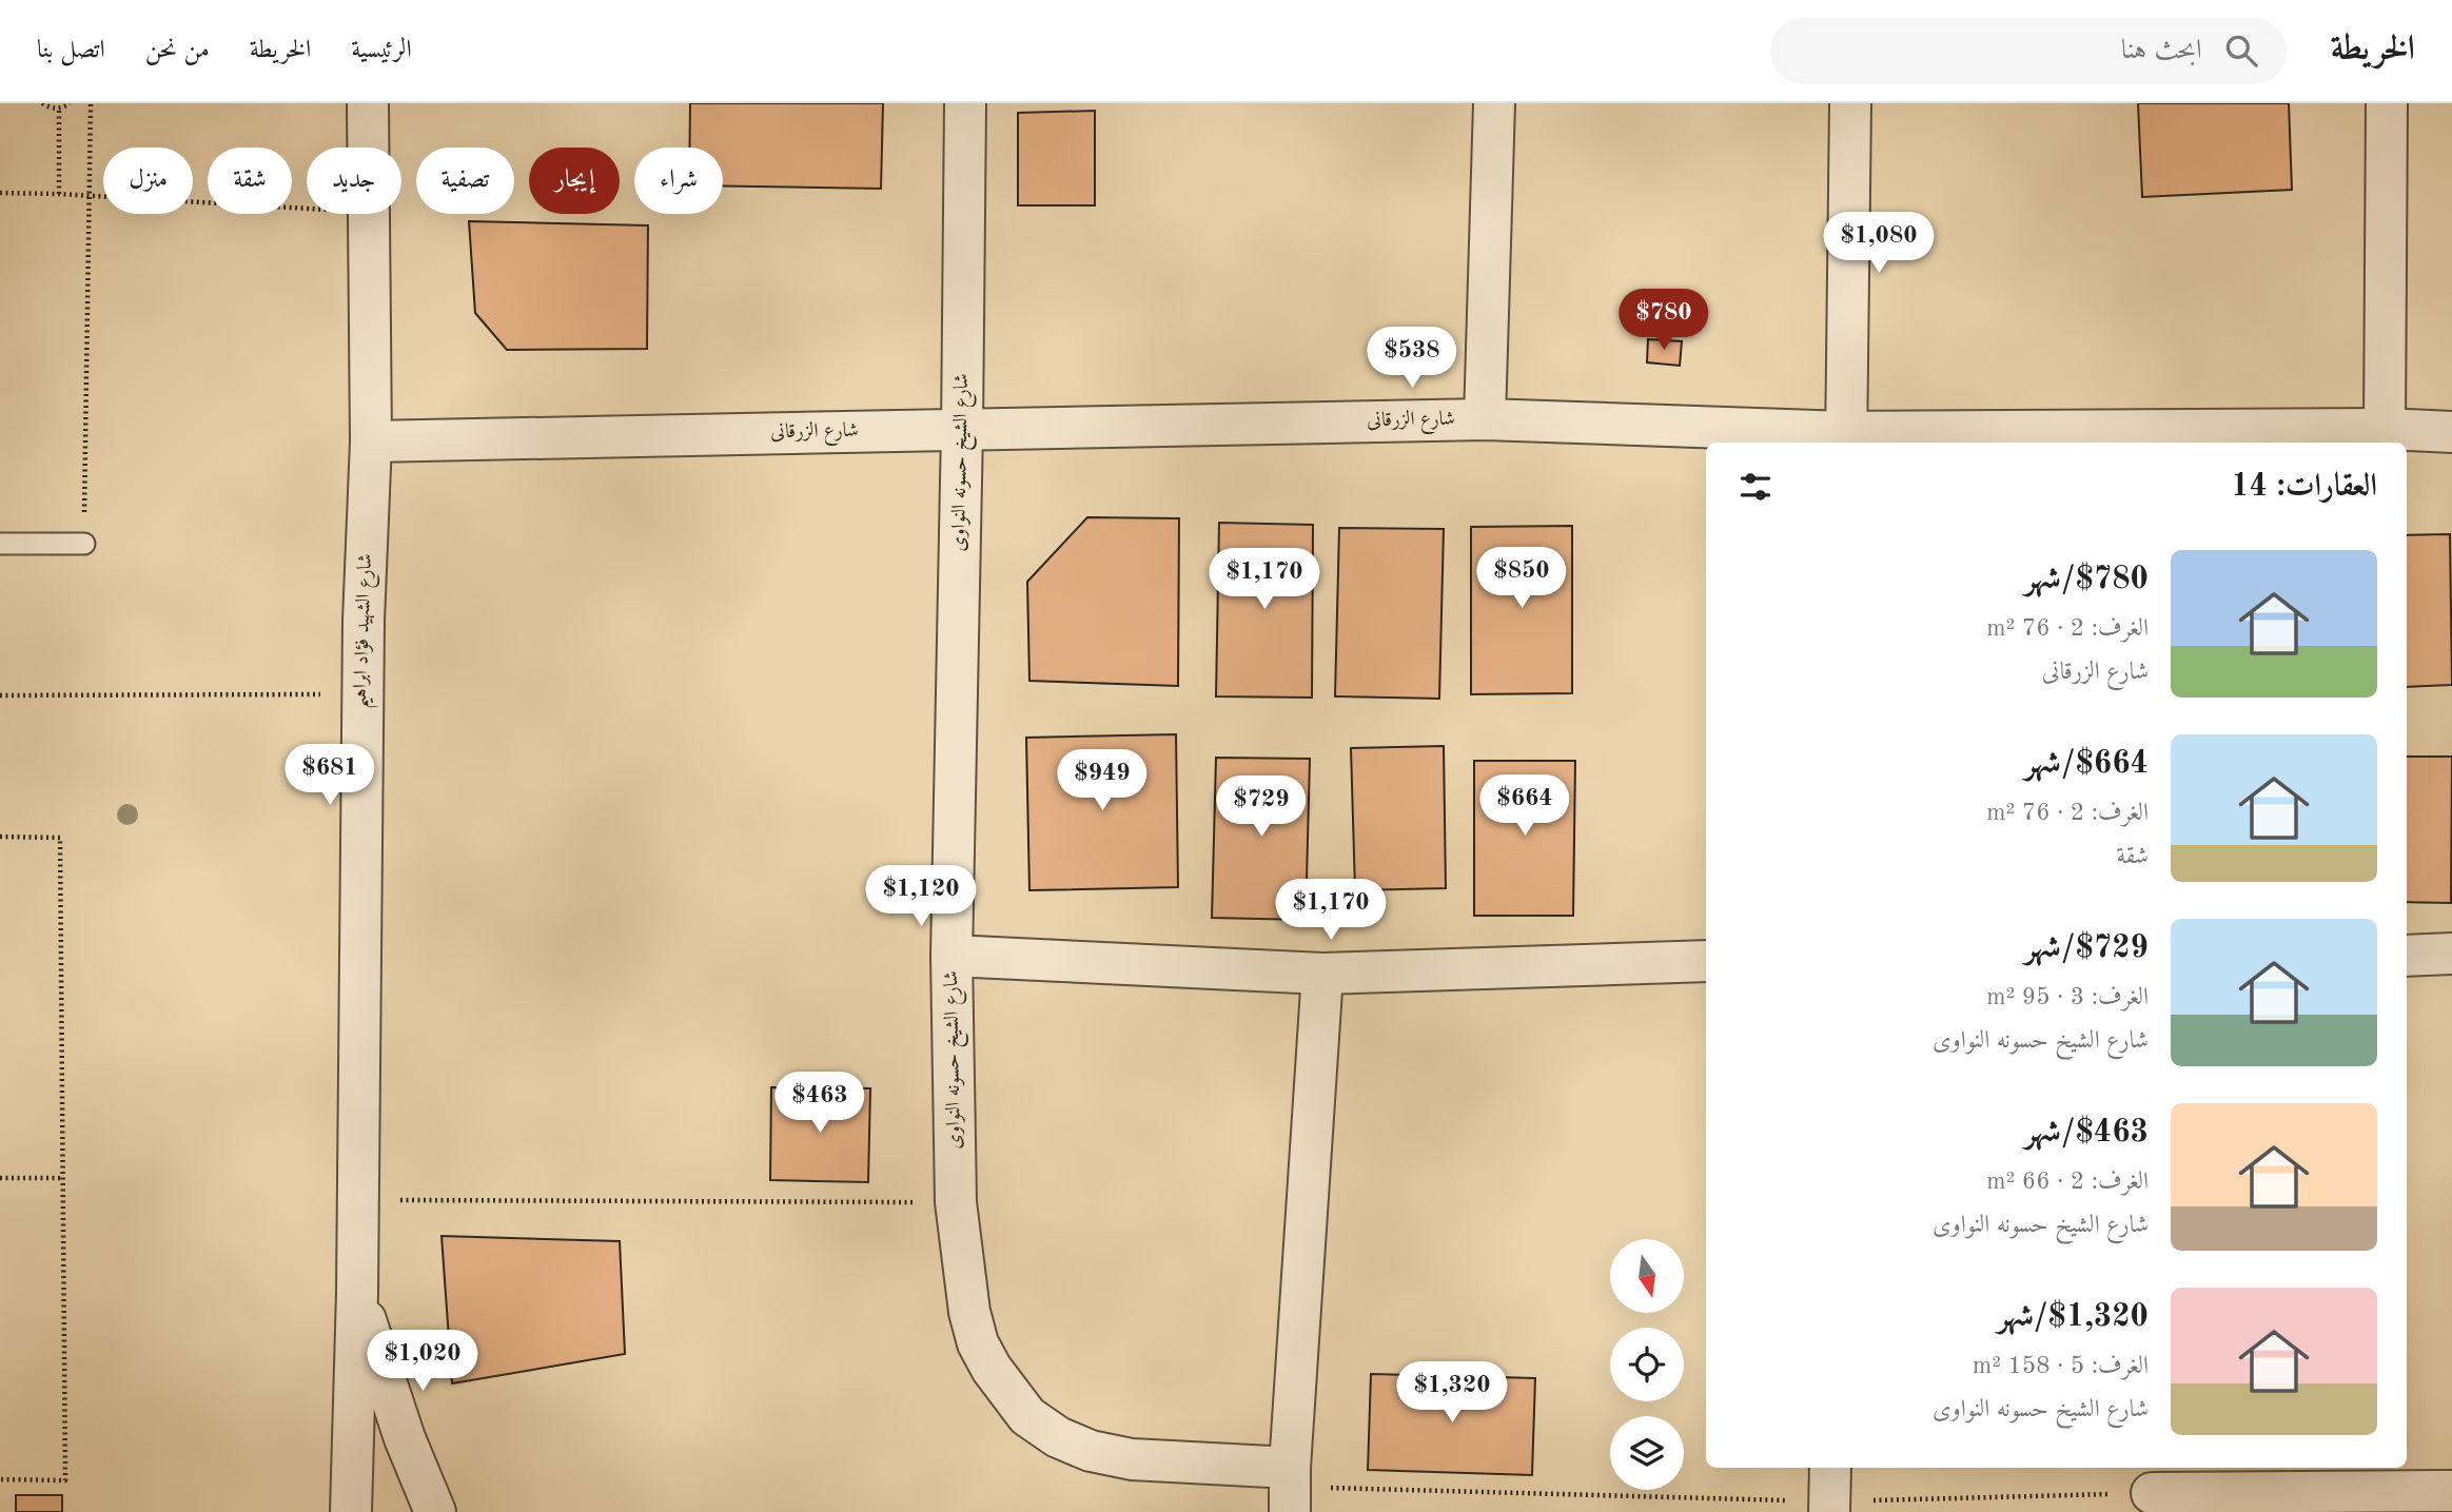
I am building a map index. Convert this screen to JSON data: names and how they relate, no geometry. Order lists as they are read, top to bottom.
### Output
{
  "streets": {
    "street": ["شارع الزرقانى", "شارع الشيخ حسونه النواوى", "شارع الشهيد فؤاد ابراهيم"]
  },
  "crossings": [
    ["شارع الزرقانى", "شارع الشيخ حسونه النواوى"],
    ["شارع الزرقانى", "شارع الشهيد فؤاد ابراهيم"]
  ],
  "north": "bottom",
  "page": {
    "header": "الخريطة",
    "search": "ابحث هنا",
    "nav": [
      "الرئيسية",
      "الخريطة",
      "من نحن",
      "اتصل بنا"
    ],
    "chip": [
      "شراء",
      "إيجار",
      "تصفية",
      "جديد",
      "شقة",
      "منزل"
    ],
    "price": [
      "$1,080",
      "$780",
      "$538",
      "$850",
      "$1,170",
      "$681",
      "$949",
      "$664",
      "$729",
      "$1,120",
      "$1,170",
      "$463",
      "$1,020",
      "$1,320"
    ],
    "heading": "العقارات: 14",
    "list": [
      {
        "name": "$780/شهر",
        "note": "الغرف: 2 · 76 m² · شارع الزرقانى"
      },
      {
        "name": "$664/شهر",
        "note": "الغرف: 2 · 76 m² · شقة"
      },
      {
        "name": "$729/شهر",
        "note": "الغرف: 3 · 95 m² · شارع الشيخ حسونه النواوى"
      },
      {
        "name": "$463/شهر",
        "note": "الغرف: 2 · 66 m² · شارع الشيخ حسونه النواوى"
      },
      {
        "name": "$1,320/شهر",
        "note": "الغرف: 5 · 158 m² · شارع الشيخ حسونه النواوى"
      }
    ]
  }
}
